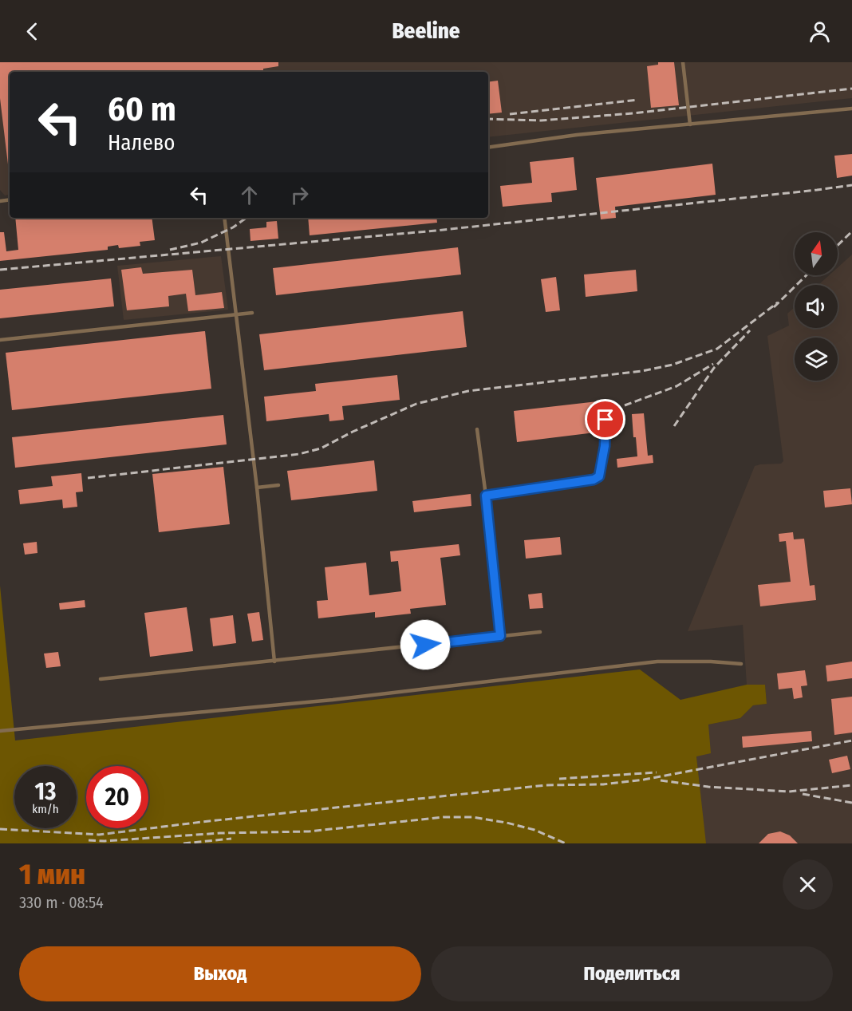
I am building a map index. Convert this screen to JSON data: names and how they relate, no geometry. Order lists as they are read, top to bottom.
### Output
{
  "north": "top",
  "page": {
    "header": "Beeline",
    "turn": ["60 m", "Налево"],
    "speed": "13 km/h",
    "limit": "20",
    "heading": ["1 мин", "330 m · 08:54"],
    "buttons": ["Выход", "Поделиться"]
  }
}
